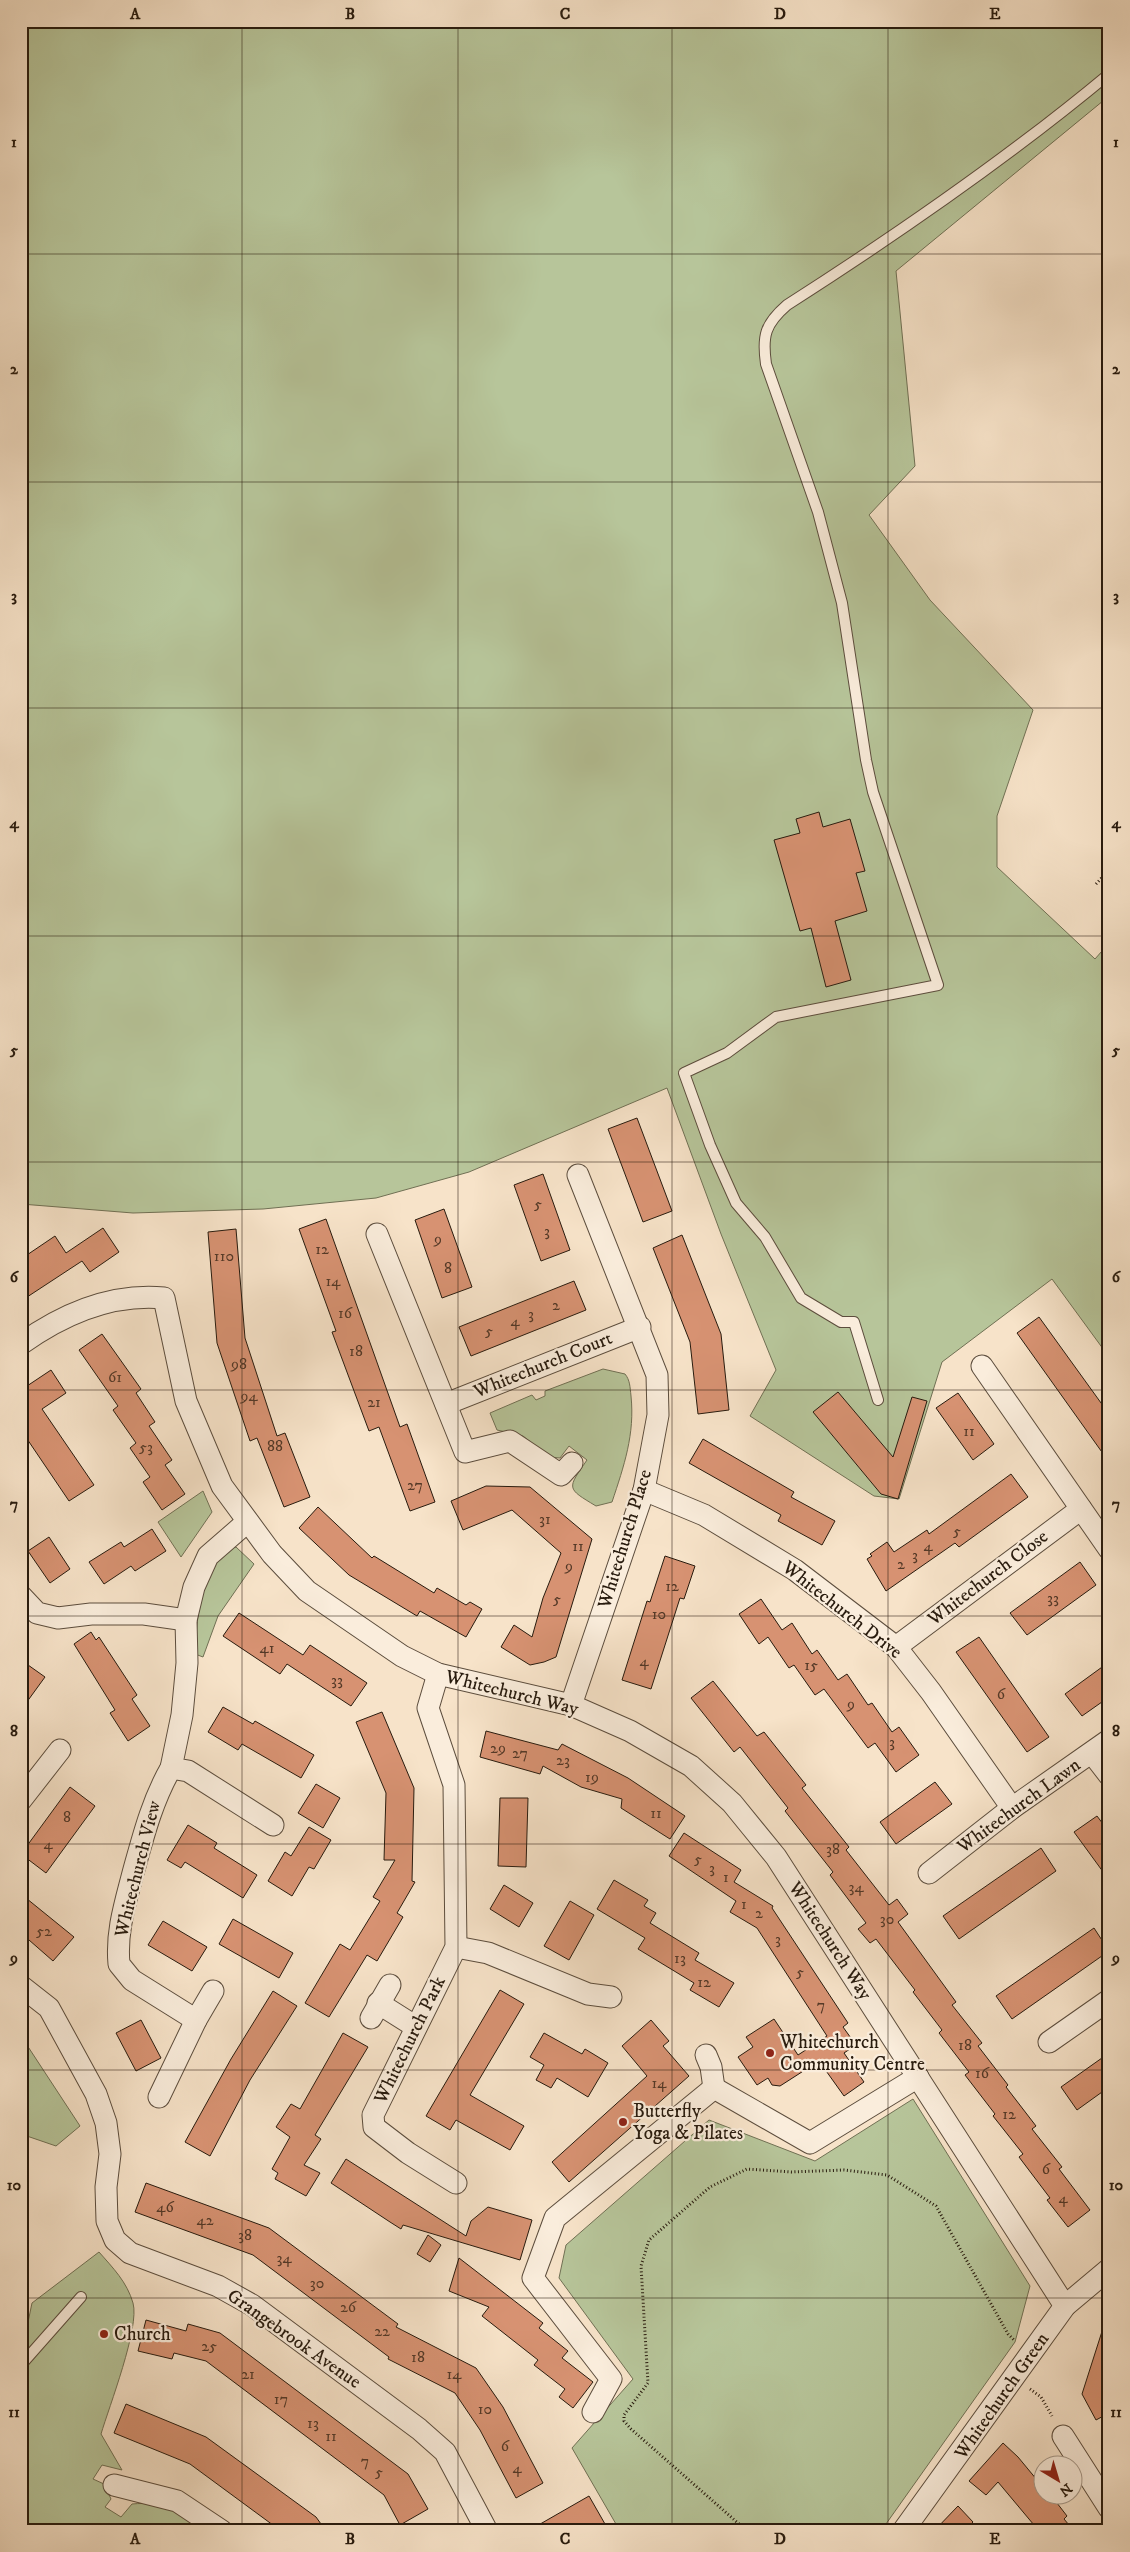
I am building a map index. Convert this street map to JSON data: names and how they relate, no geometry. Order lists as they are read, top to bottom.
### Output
{
  "streets": {
    "street": [
      "Whitechurch Court",
      "Whitechurch Place",
      "Whitechurch Close",
      "Whitechurch Drive",
      "Whitechurch Way",
      "Whitechurch Lawn",
      "Whitechurch View",
      "Whitechurch Park",
      "Grangebrook Avenue",
      "Whitechurch Green"
    ]
  },
  "crossings": [
    ["Whitechurch Court", "Whitechurch Place"],
    ["Whitechurch Place", "Whitechurch Drive"],
    ["Whitechurch Place", "Whitechurch Way"],
    ["Whitechurch Close", "Whitechurch Drive"],
    ["Whitechurch Drive", "Whitechurch Lawn"],
    ["Whitechurch Way", "Whitechurch View"],
    ["Whitechurch Way", "Whitechurch Park"],
    ["Whitechurch Way", "Whitechurch Green"]
  ],
  "places": ["Whitechurch Community Centre", "Butterfly Yoga & Pilates", "Church"],
  "house_numbers": [
    "5",
    "3",
    "9",
    "12",
    "110",
    "8",
    "14",
    "2",
    "16",
    "3",
    "4",
    "5",
    "18",
    "98",
    "61",
    "94",
    "21",
    "11",
    "88",
    "53",
    "27",
    "31",
    "5",
    "11",
    "4",
    "3",
    "2",
    "9",
    "12",
    "33",
    "5",
    "10",
    "41",
    "4",
    "15",
    "33",
    "6",
    "9",
    "3",
    "29",
    "27",
    "23",
    "19",
    "11",
    "8",
    "4",
    "38",
    "5",
    "3",
    "1",
    "34",
    "1",
    "2",
    "30",
    "52",
    "3",
    "13",
    "5",
    "12",
    "7",
    "18",
    "16",
    "14",
    "12",
    "6",
    "4",
    "46",
    "42",
    "38",
    "34",
    "30",
    "26",
    "22",
    "25",
    "18",
    "21",
    "14",
    "17",
    "10",
    "13",
    "11",
    "6",
    "7",
    "4",
    "5"
  ],
  "north": "bottom right",
  "grid": {
    "columns": [
      "A",
      "B",
      "C",
      "D",
      "E"
    ],
    "rows": [
      "1",
      "2",
      "3",
      "4",
      "5",
      "6",
      "7",
      "8",
      "9",
      "10",
      "11"
    ]
  }
}
